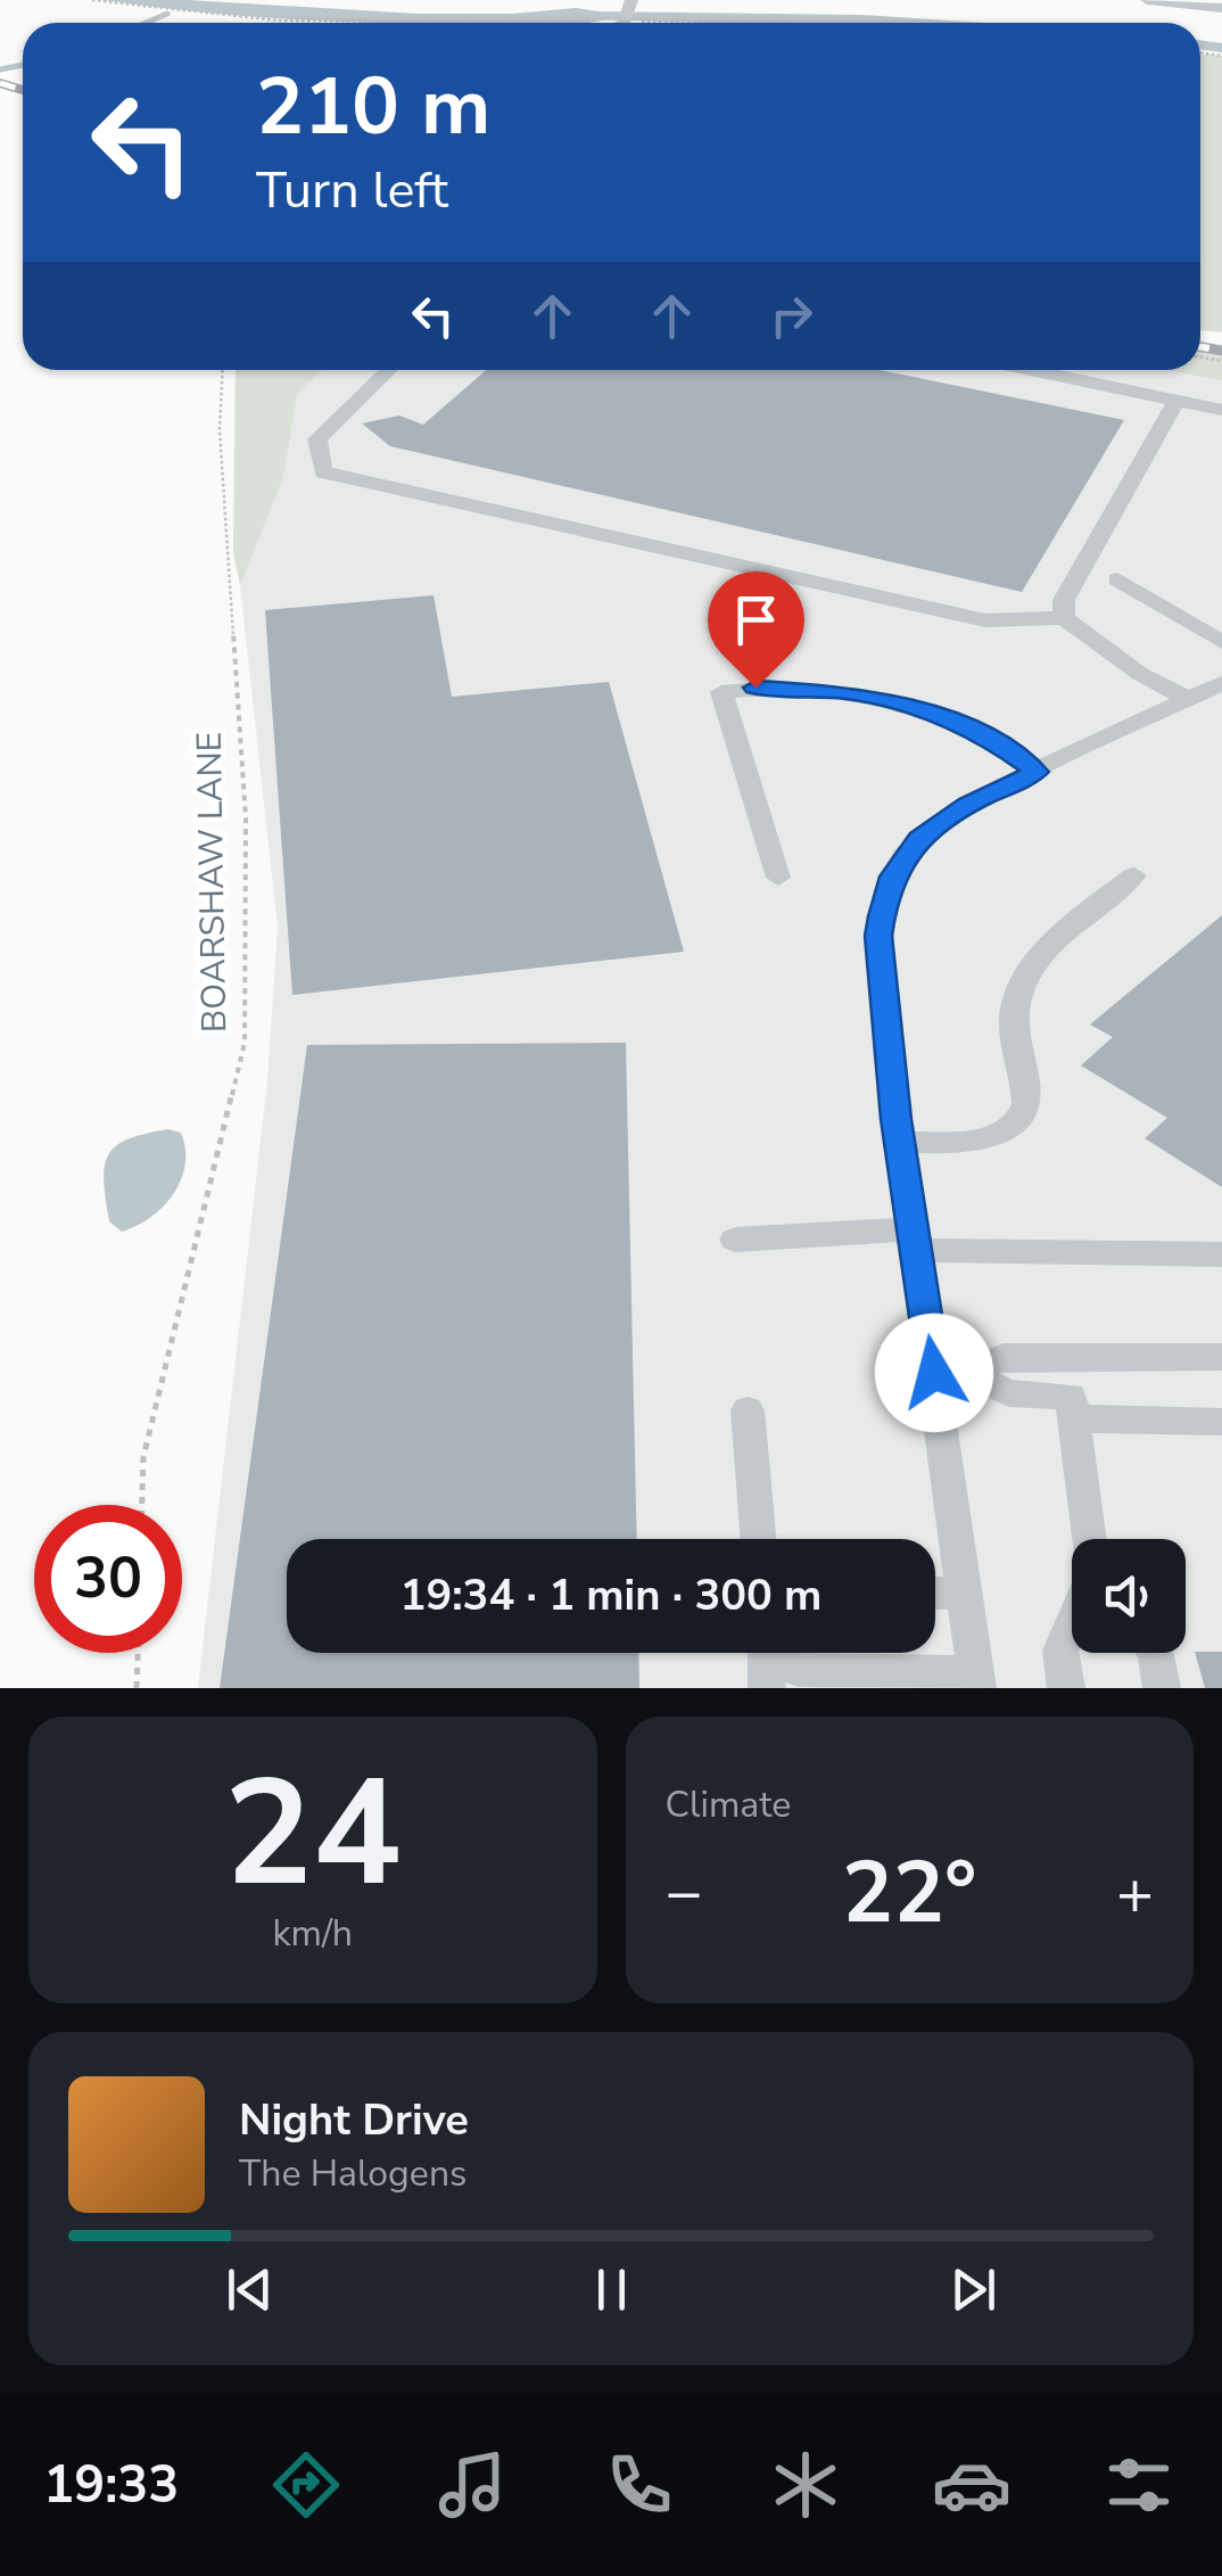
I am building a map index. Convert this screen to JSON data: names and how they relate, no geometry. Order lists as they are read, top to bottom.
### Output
{
  "streets": {
    "path": ["BOARSHAW LANE"]
  },
  "page": {
    "turn": ["210 m", "Turn left"],
    "limit": "30",
    "trip": "19:34 · 1 min · 300 m",
    "tile": [
      ["24", "km/h"],
      "Climate"
    ],
    "heat": ["−", "22°", "+"],
    "song": ["Night Drive", "The Halogens"],
    "tabs": "19:33"
  }
}
